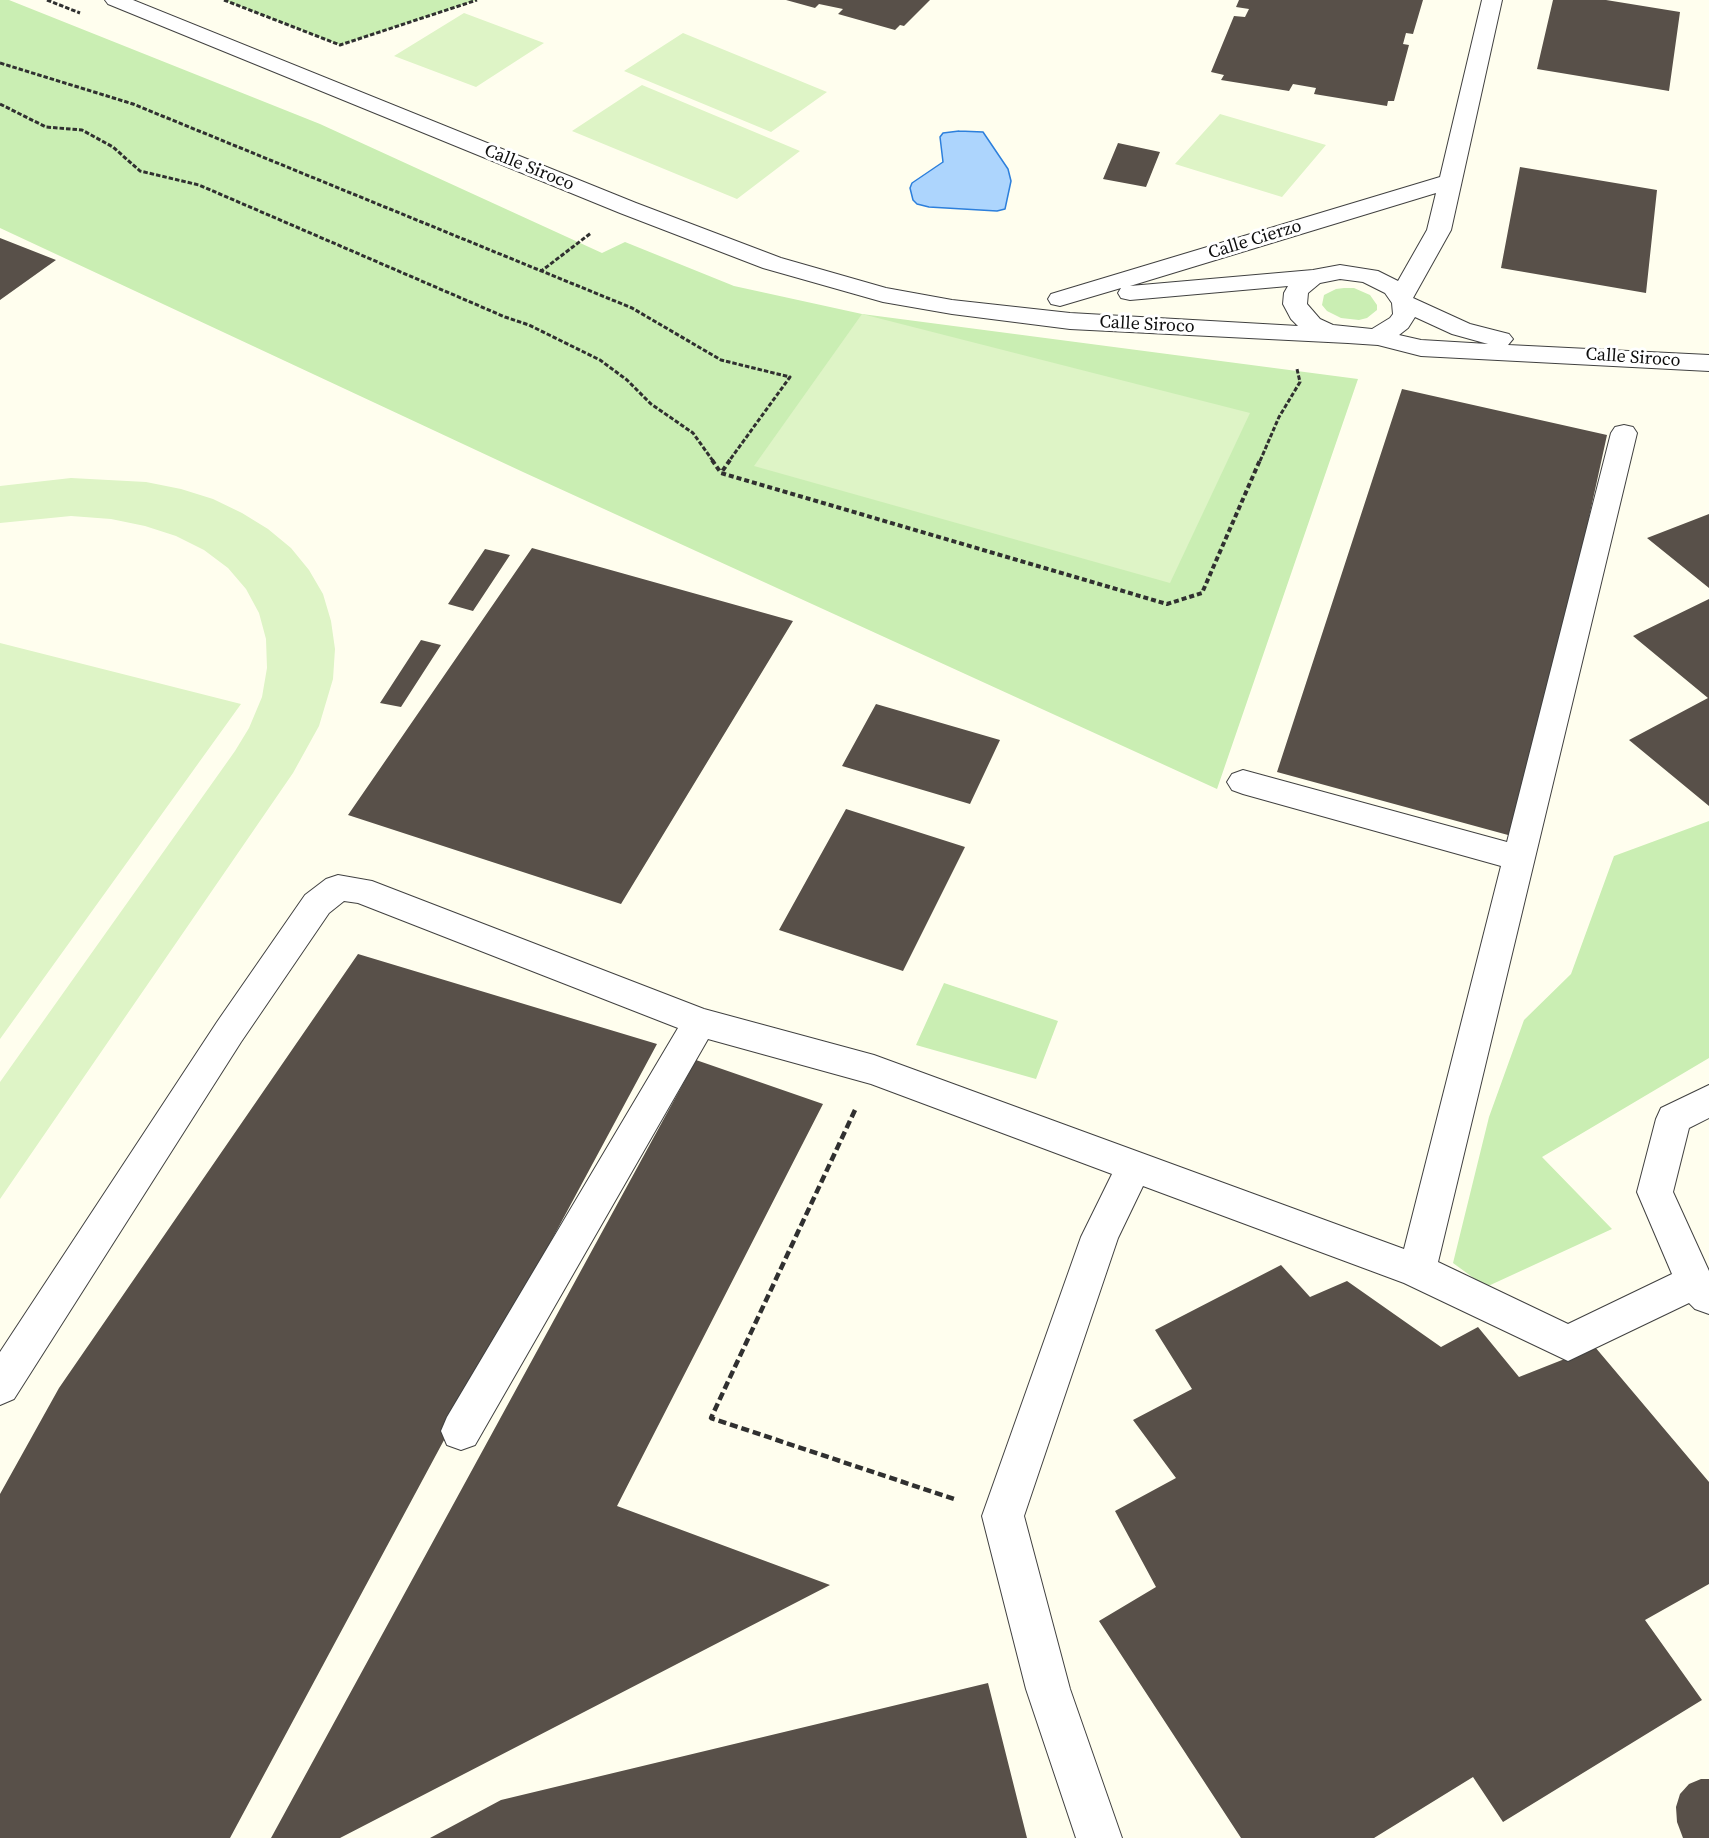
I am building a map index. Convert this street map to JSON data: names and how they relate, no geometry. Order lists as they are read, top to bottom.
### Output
{
  "streets": {
    "street": ["Calle Siroco", "Calle Cierzo"]
  },
  "crossings": [
    ["Calle Siroco", "Calle Cierzo"]
  ]
}
